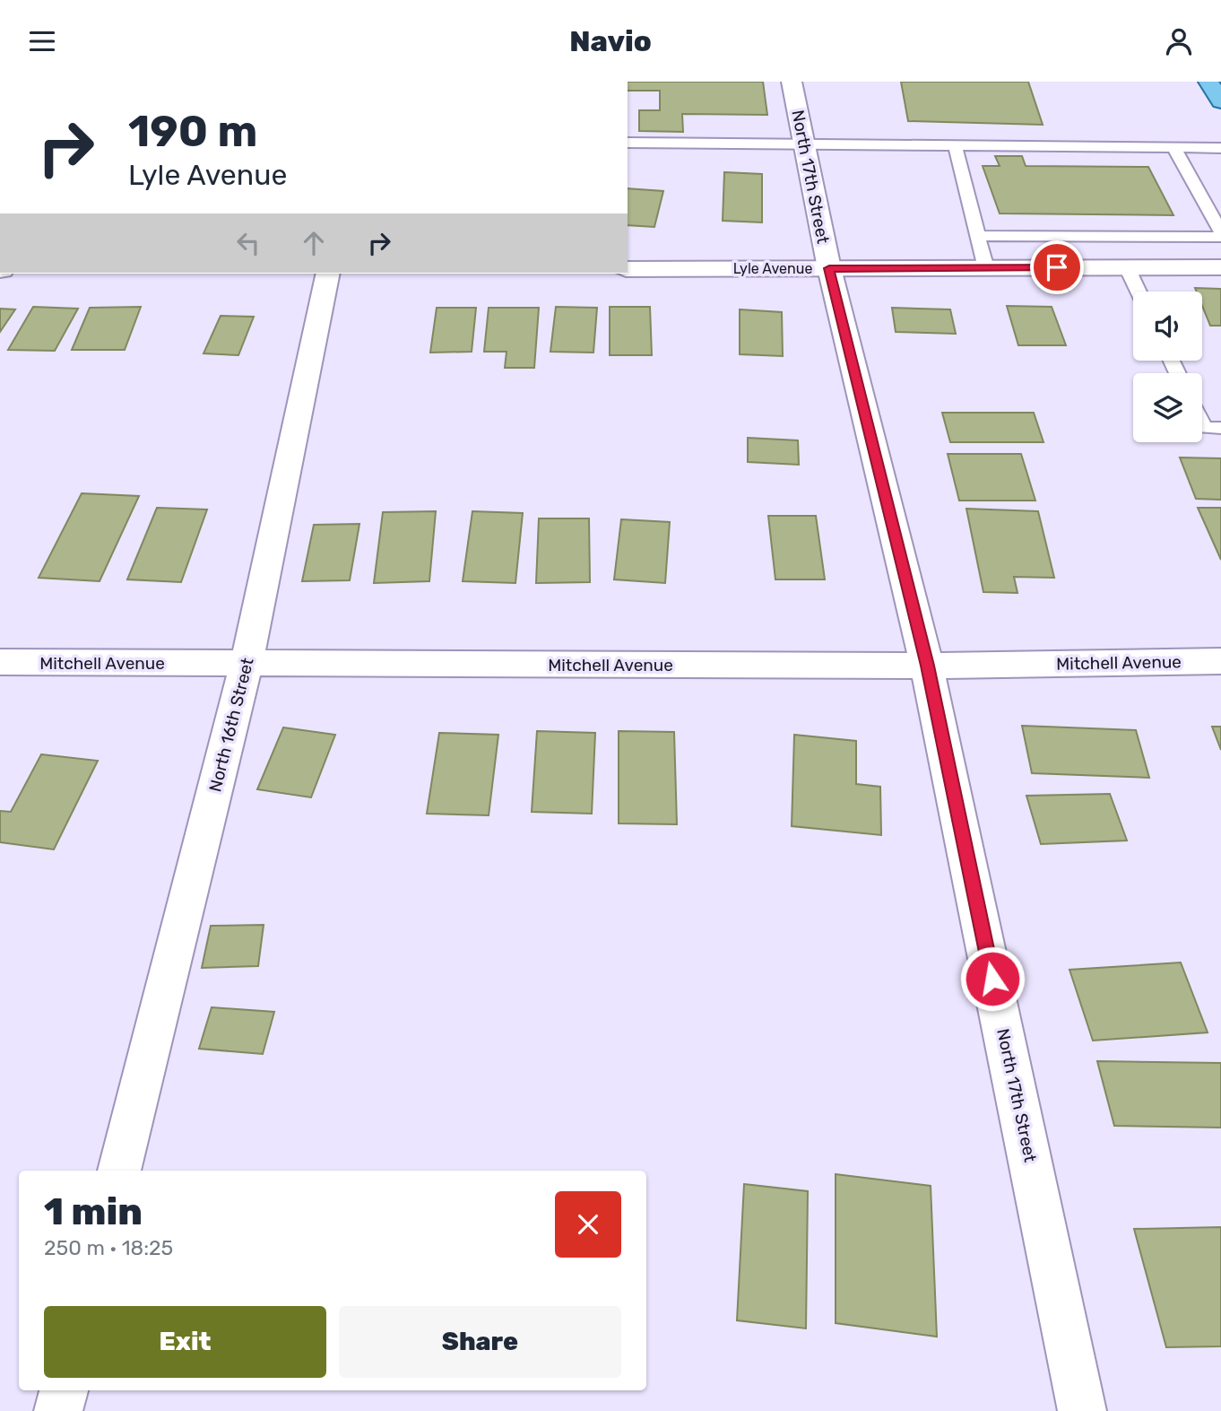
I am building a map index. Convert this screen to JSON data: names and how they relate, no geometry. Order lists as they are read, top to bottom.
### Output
{
  "streets": {
    "street": [
      "North 17th Street",
      "Lyle Avenue",
      "Mitchell Avenue",
      "North 16th Street"
    ]
  },
  "crossings": [
    ["North 17th Street", "Lyle Avenue"],
    ["North 17th Street", "Mitchell Avenue"],
    ["Mitchell Avenue", "North 16th Street"]
  ],
  "page": {
    "header": "Navio",
    "turn": ["190 m", "Lyle Avenue"],
    "heading": ["1 min", "250 m · 18:25"],
    "buttons": ["Exit", "Share"]
  }
}
